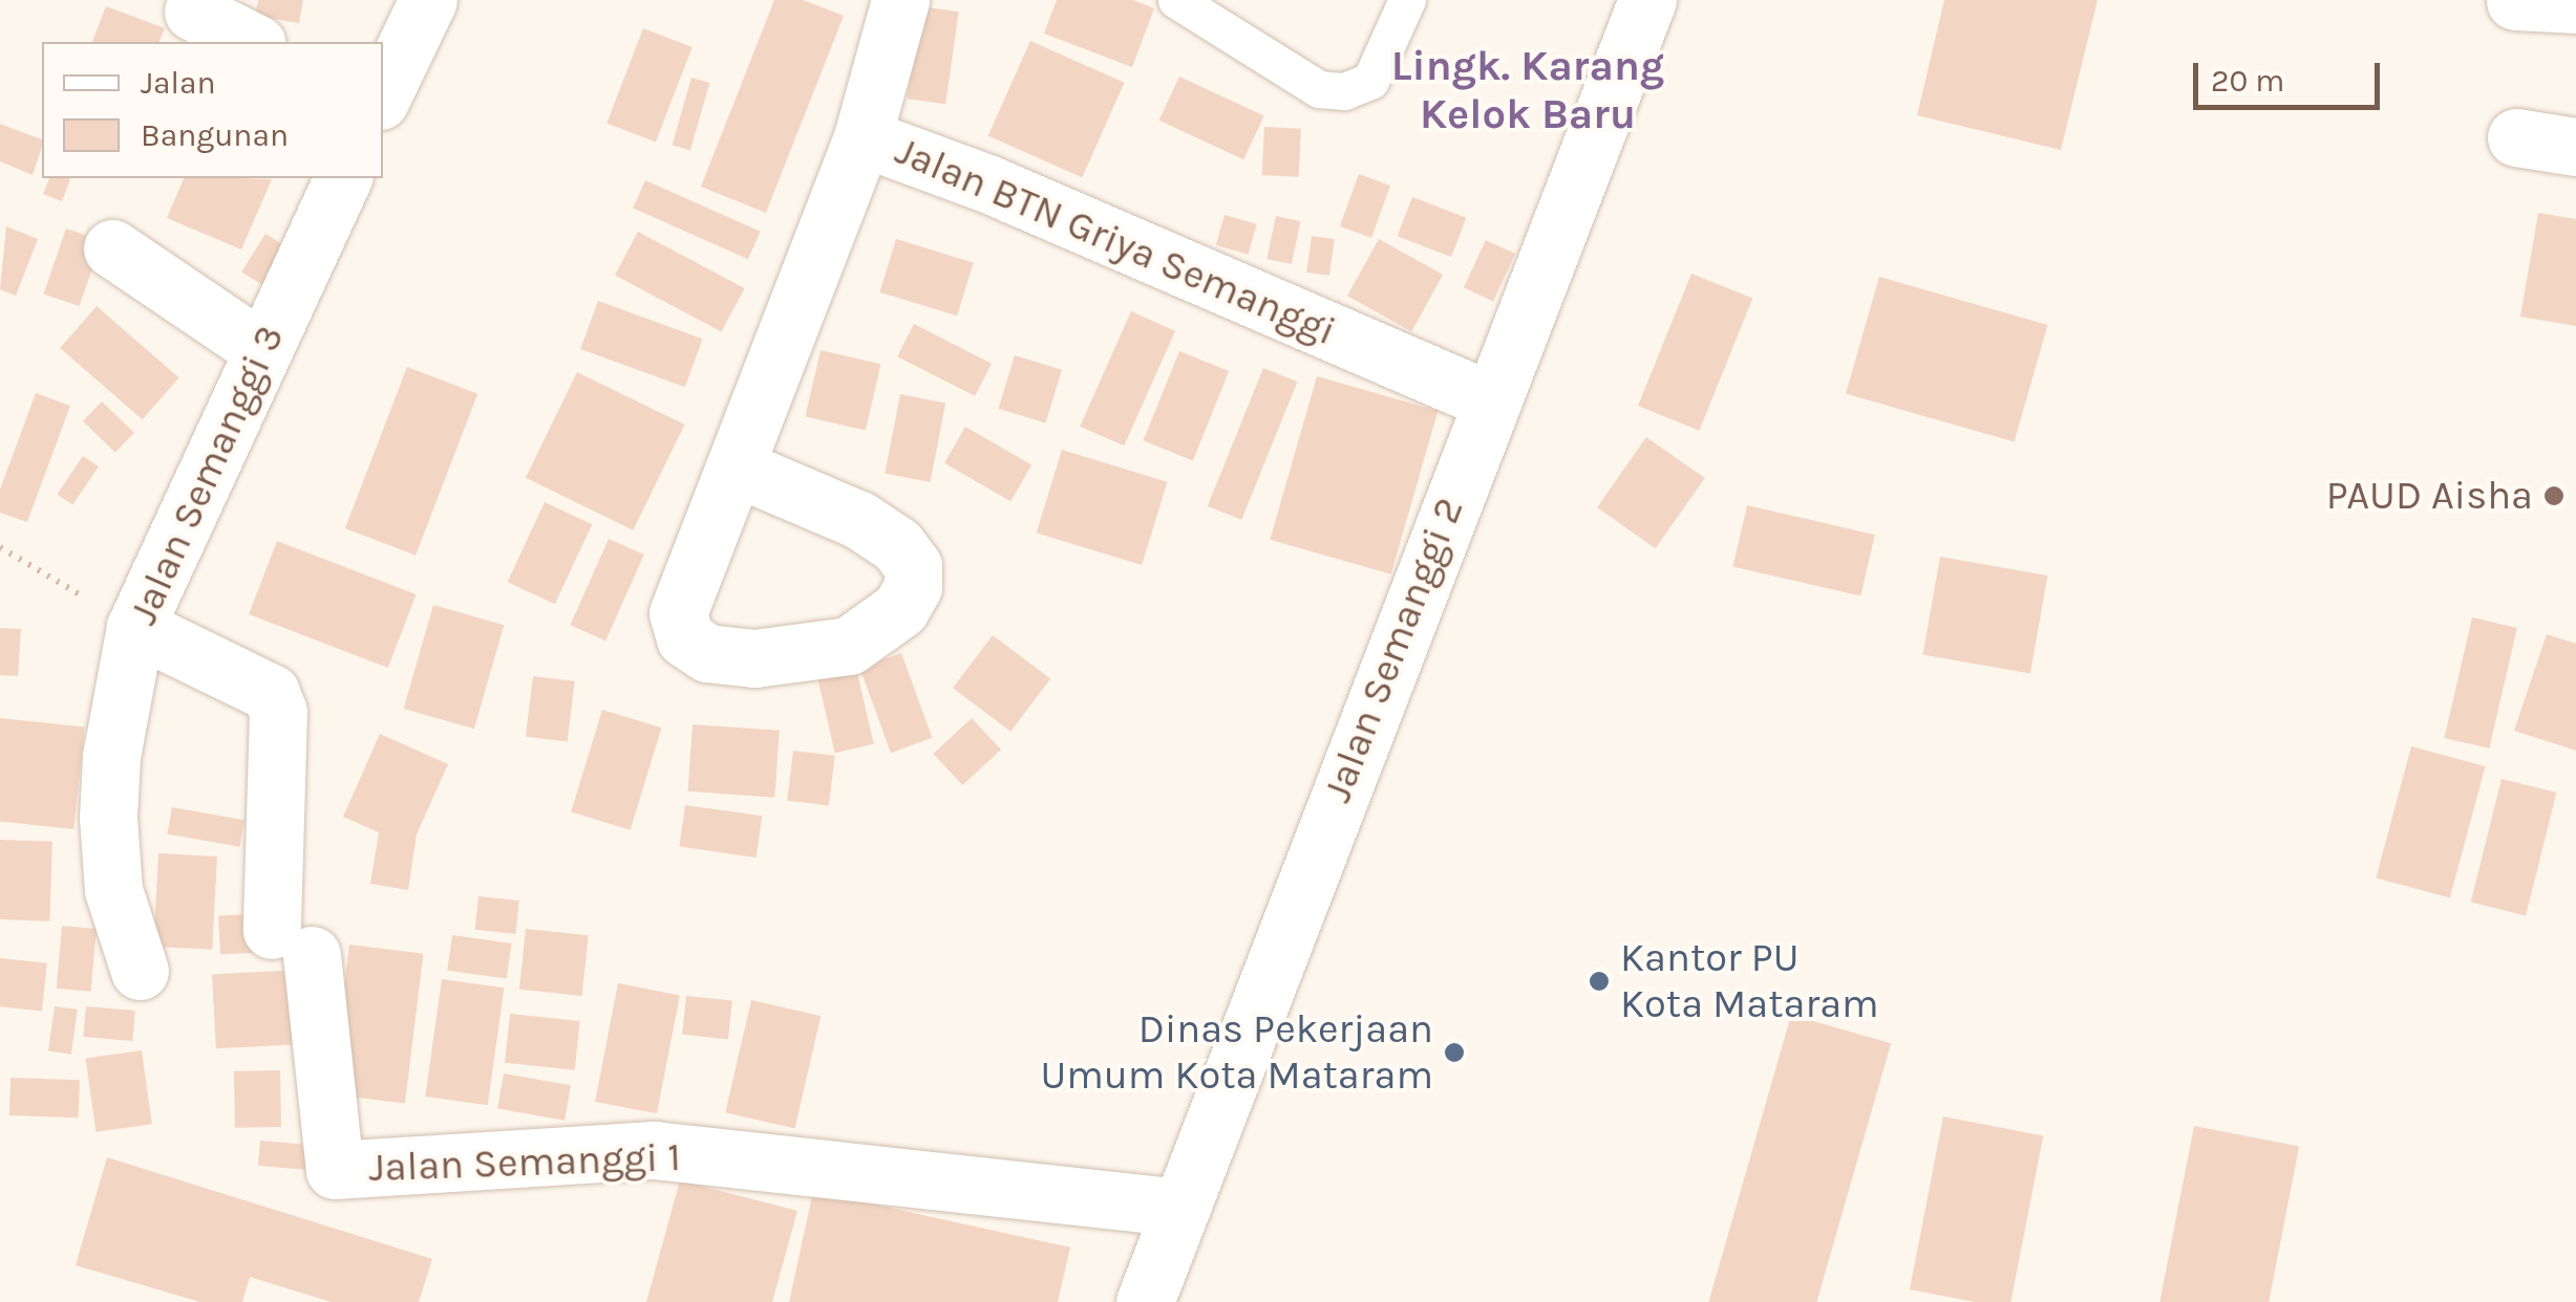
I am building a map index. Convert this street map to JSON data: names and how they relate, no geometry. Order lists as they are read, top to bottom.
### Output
{
  "streets": {
    "street": [
      "Jalan BTN Griya Semanggi",
      "Jalan Semanggi 3",
      "Jalan Semanggi 2",
      "Jalan Semanggi 1"
    ]
  },
  "crossings": [
    ["Jalan BTN Griya Semanggi", "Jalan Semanggi 2"],
    ["Jalan Semanggi 3", "Jalan Semanggi 1"],
    ["Jalan Semanggi 2", "Jalan Semanggi 1"]
  ],
  "districts": ["Lingk. Karang Kelok Baru"],
  "places": ["PAUD Aisha", "Kantor PU Kota Mataram", "Dinas Pekerjaan Umum Kota Mataram"],
  "legend": ["Jalan", "Bangunan"],
  "scale_bar": "20 m"
}
